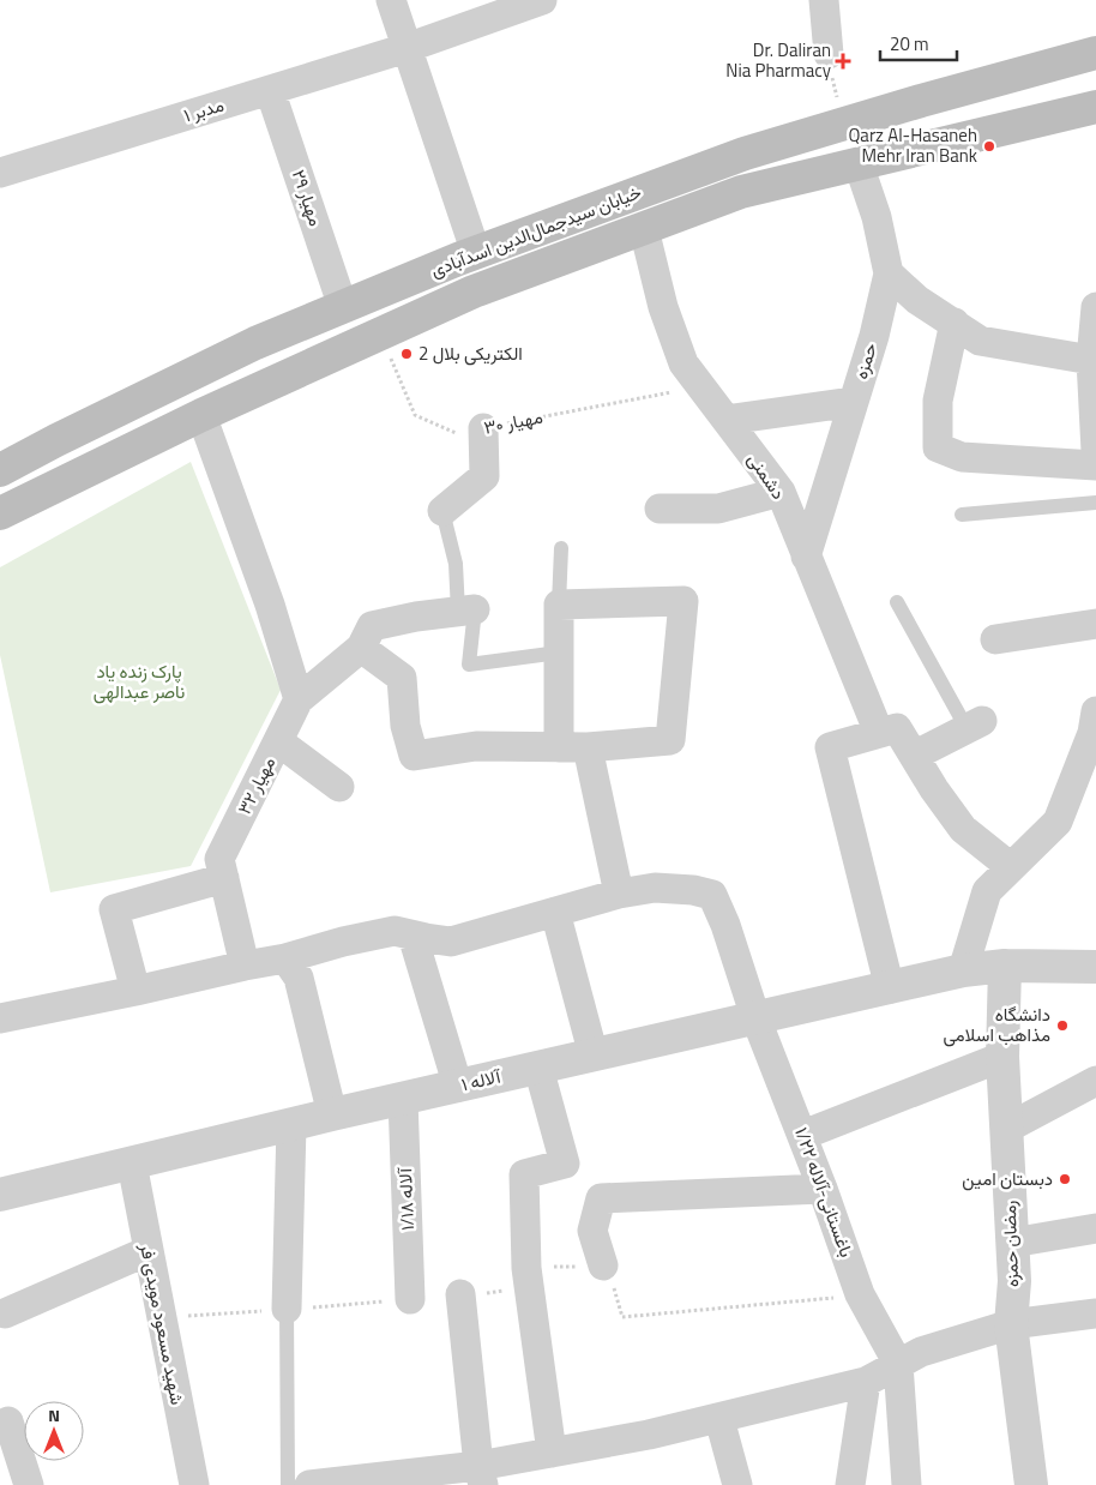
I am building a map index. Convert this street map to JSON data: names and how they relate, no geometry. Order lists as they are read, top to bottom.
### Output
{
  "streets": {
    "main road": ["خیابان سیدجمال‌الدین اسدآبادی"],
    "street": [
      "مدبر ۱",
      "مهیار ۲۹",
      "حمزه",
      "دشمنی",
      "مهیار ۳۲",
      "آلاله ۱",
      "باغستانی-آلاله ۱/۲۲",
      "آلاله ۱/۱۸",
      "رمضان حمزه",
      "شهید مسعود مویدی فر"
    ],
    "path": ["مهیار ۳۰"]
  },
  "crossings": [
    ["مدبر ۱", "مهیار ۲۹"],
    ["مهیار ۲۹", "خیابان سیدجمال‌الدین اسدآبادی"],
    ["خیابان سیدجمال‌الدین اسدآبادی", "حمزه"],
    ["خیابان سیدجمال‌الدین اسدآبادی", "مهیار ۳۰"],
    ["خیابان سیدجمال‌الدین اسدآبادی", "دشمنی"],
    ["حمزه", "دشمنی"],
    ["مهیار ۳۰", "دشمنی"],
    ["آلاله ۱", "باغستانی-آلاله ۱/۲۲"],
    ["آلاله ۱", "آلاله ۱/۱۸"],
    ["آلاله ۱", "رمضان حمزه"],
    ["آلاله ۱", "شهید مسعود مویدی فر"]
  ],
  "parks": ["پارک زنده یاد ناصر عبدالهی"],
  "places": {
    "health": ["Dr. Daliran Nia Pharmacy"],
    "other": [
      "Qarz Al-Hasaneh Mehr Iran Bank",
      "الکتریکی بلال 2",
      "دانشگاه مذاهب اسلامی",
      "دبستان امین"
    ]
  },
  "scale_bar": "20 m",
  "north": "top"
}
